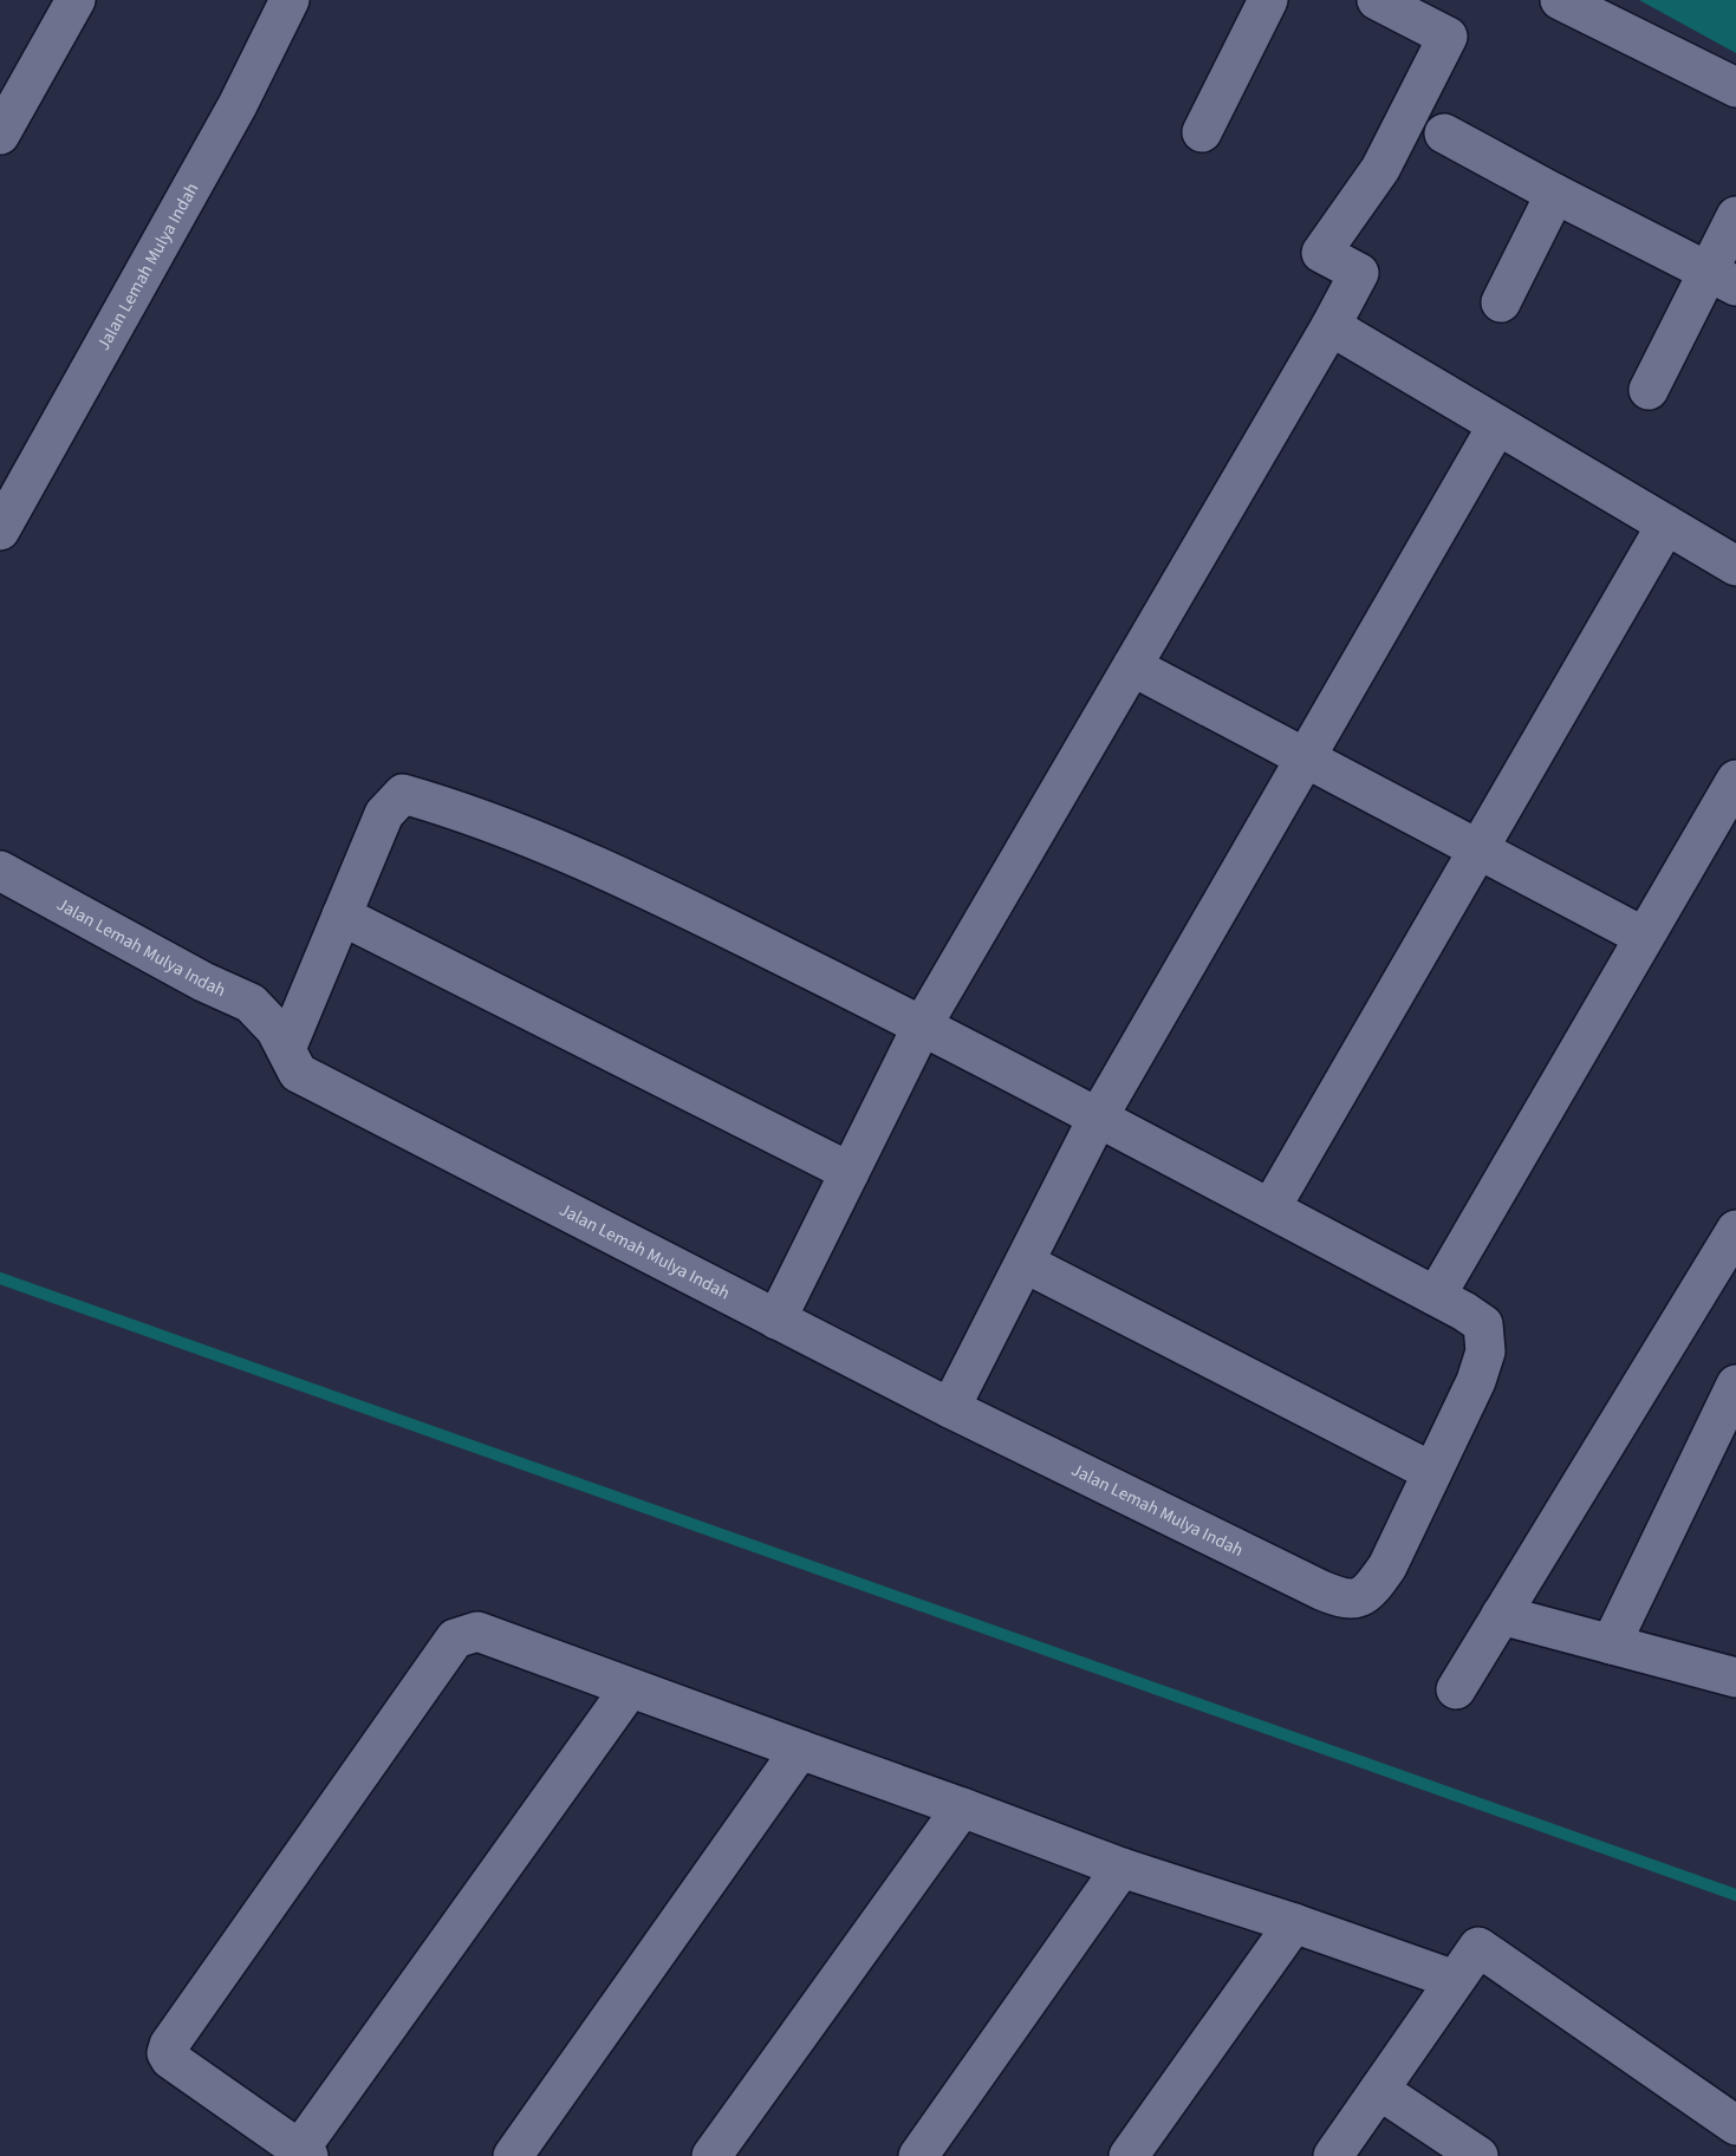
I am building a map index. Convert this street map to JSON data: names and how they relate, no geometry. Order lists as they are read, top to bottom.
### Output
{
  "streets": {
    "street": ["Jalan Lemah Mulya Indah"]
  }
}
